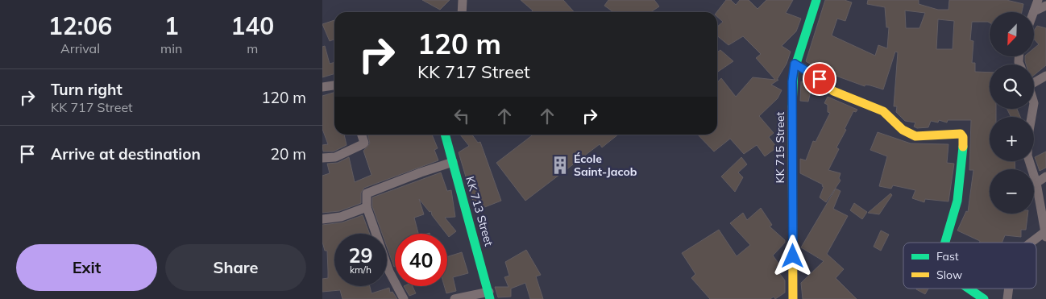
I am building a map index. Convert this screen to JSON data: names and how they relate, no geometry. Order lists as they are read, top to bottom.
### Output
{
  "streets": {
    "street": ["KK 715 Street", "KK 713 Street"]
  },
  "places": {
    "building": ["École Saint-Jacob"]
  },
  "legend": ["Fast", "Slow"],
  "north": "bottom left",
  "page": {
    "eta": [
      "12:06",
      "Arrival",
      "1",
      "min",
      "140",
      "m"
    ],
    "map_buttons": ["+", "−"],
    "turn": ["120 m", "KK 717 Street"],
    "list": [
      {
        "name": "Turn right",
        "note": "KK 717 Street",
        "value": "120 m"
      },
      {
        "name": "Arrive at destination",
        "value": "20 m"
      }
    ],
    "speed": "29 km/h",
    "limit": "40",
    "buttons": ["Exit", "Share"]
  }
}
